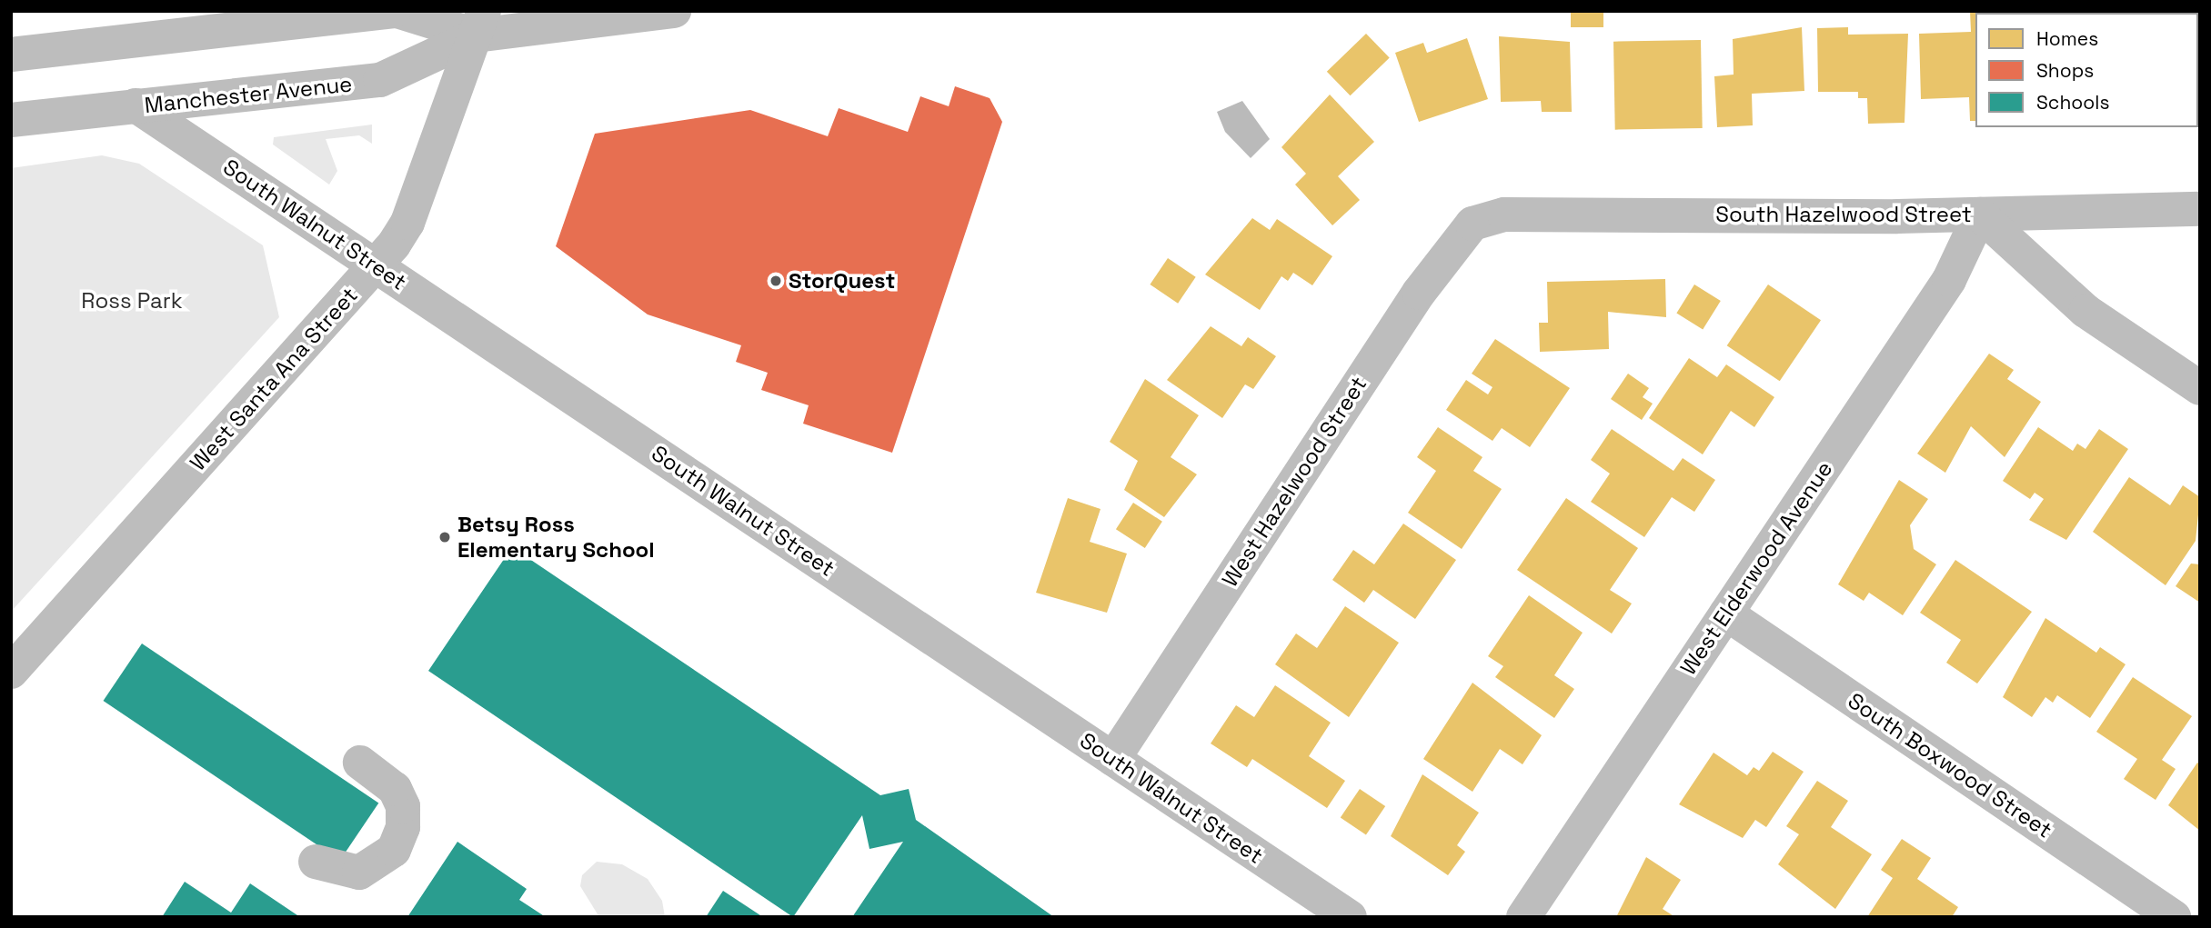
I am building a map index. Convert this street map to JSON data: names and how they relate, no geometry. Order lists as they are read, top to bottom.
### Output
{
  "streets": {
    "street": [
      "Manchester Avenue",
      "South Hazelwood Street",
      "South Walnut Street",
      "West Santa Ana Street",
      "West Hazelwood Street",
      "West Elderwood Avenue",
      "South Boxwood Street"
    ]
  },
  "crossings": [
    ["Manchester Avenue", "South Walnut Street"],
    ["Manchester Avenue", "West Santa Ana Street"],
    ["South Hazelwood Street", "West Hazelwood Street"],
    ["South Hazelwood Street", "West Elderwood Avenue"],
    ["South Walnut Street", "West Santa Ana Street"],
    ["South Walnut Street", "West Hazelwood Street"],
    ["West Elderwood Avenue", "South Boxwood Street"]
  ],
  "parks": ["Ross Park"],
  "places": ["StorQuest", "Betsy Ross Elementary School"],
  "legend": ["Homes", "Shops", "Schools"]
}
